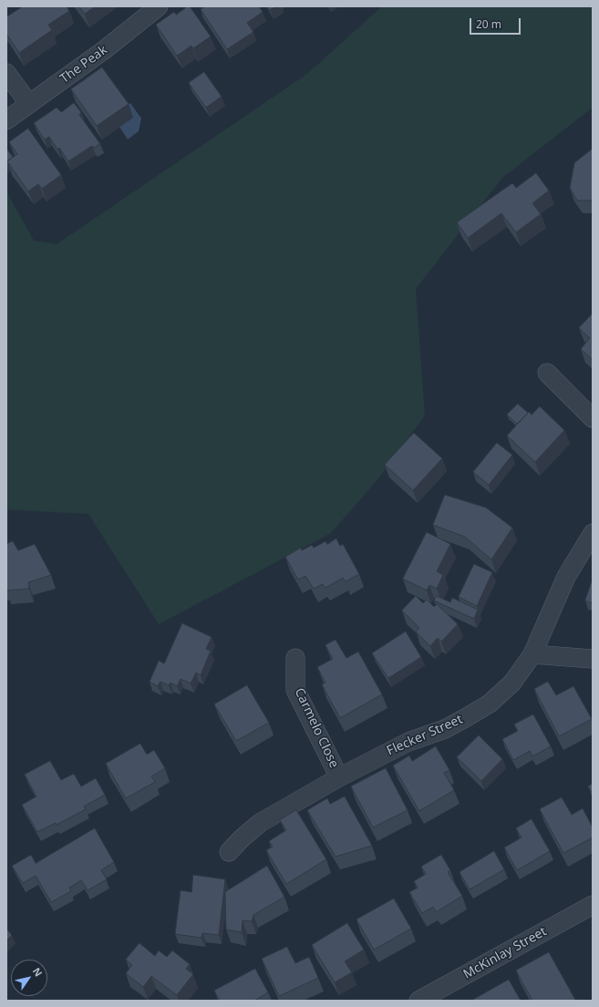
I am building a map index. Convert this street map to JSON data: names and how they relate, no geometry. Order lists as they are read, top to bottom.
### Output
{
  "streets": {
    "street": [
      "The Peak",
      "Carmelo Close",
      "Flecker Street",
      "McKinlay Street"
    ]
  },
  "crossings": [
    ["Carmelo Close", "Flecker Street"]
  ],
  "scale_bar": "20 m",
  "north": "top right"
}
